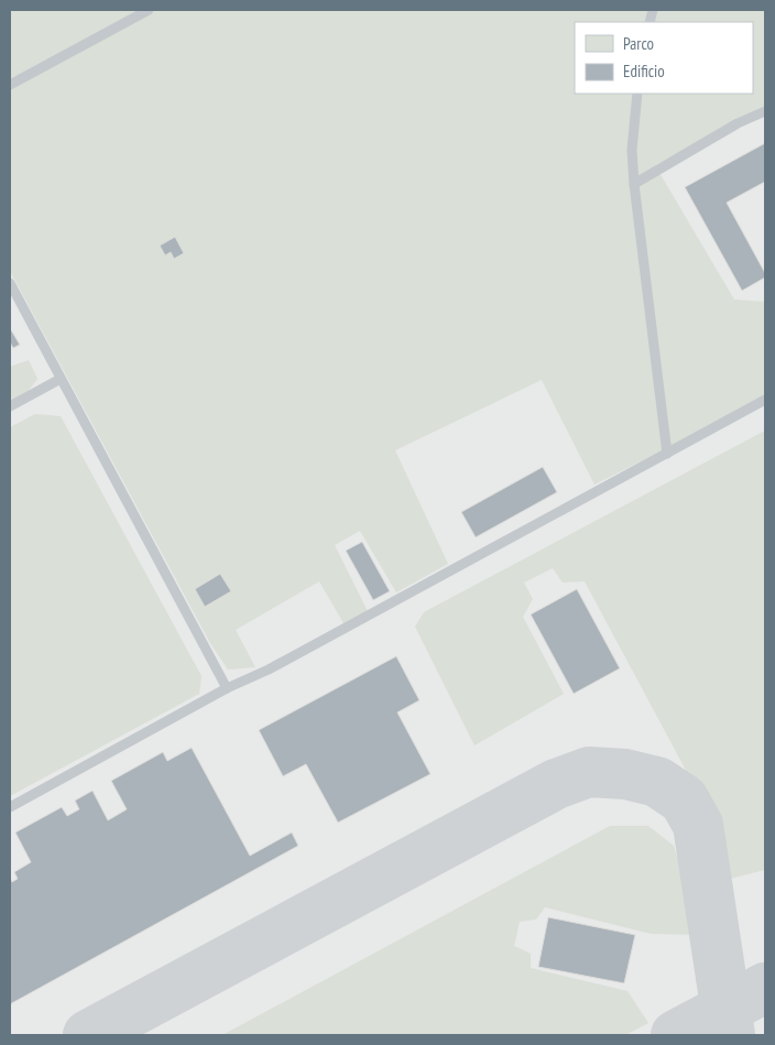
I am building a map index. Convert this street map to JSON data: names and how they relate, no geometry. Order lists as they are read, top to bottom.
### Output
{
  "legend": ["Parco", "Edificio"]
}
